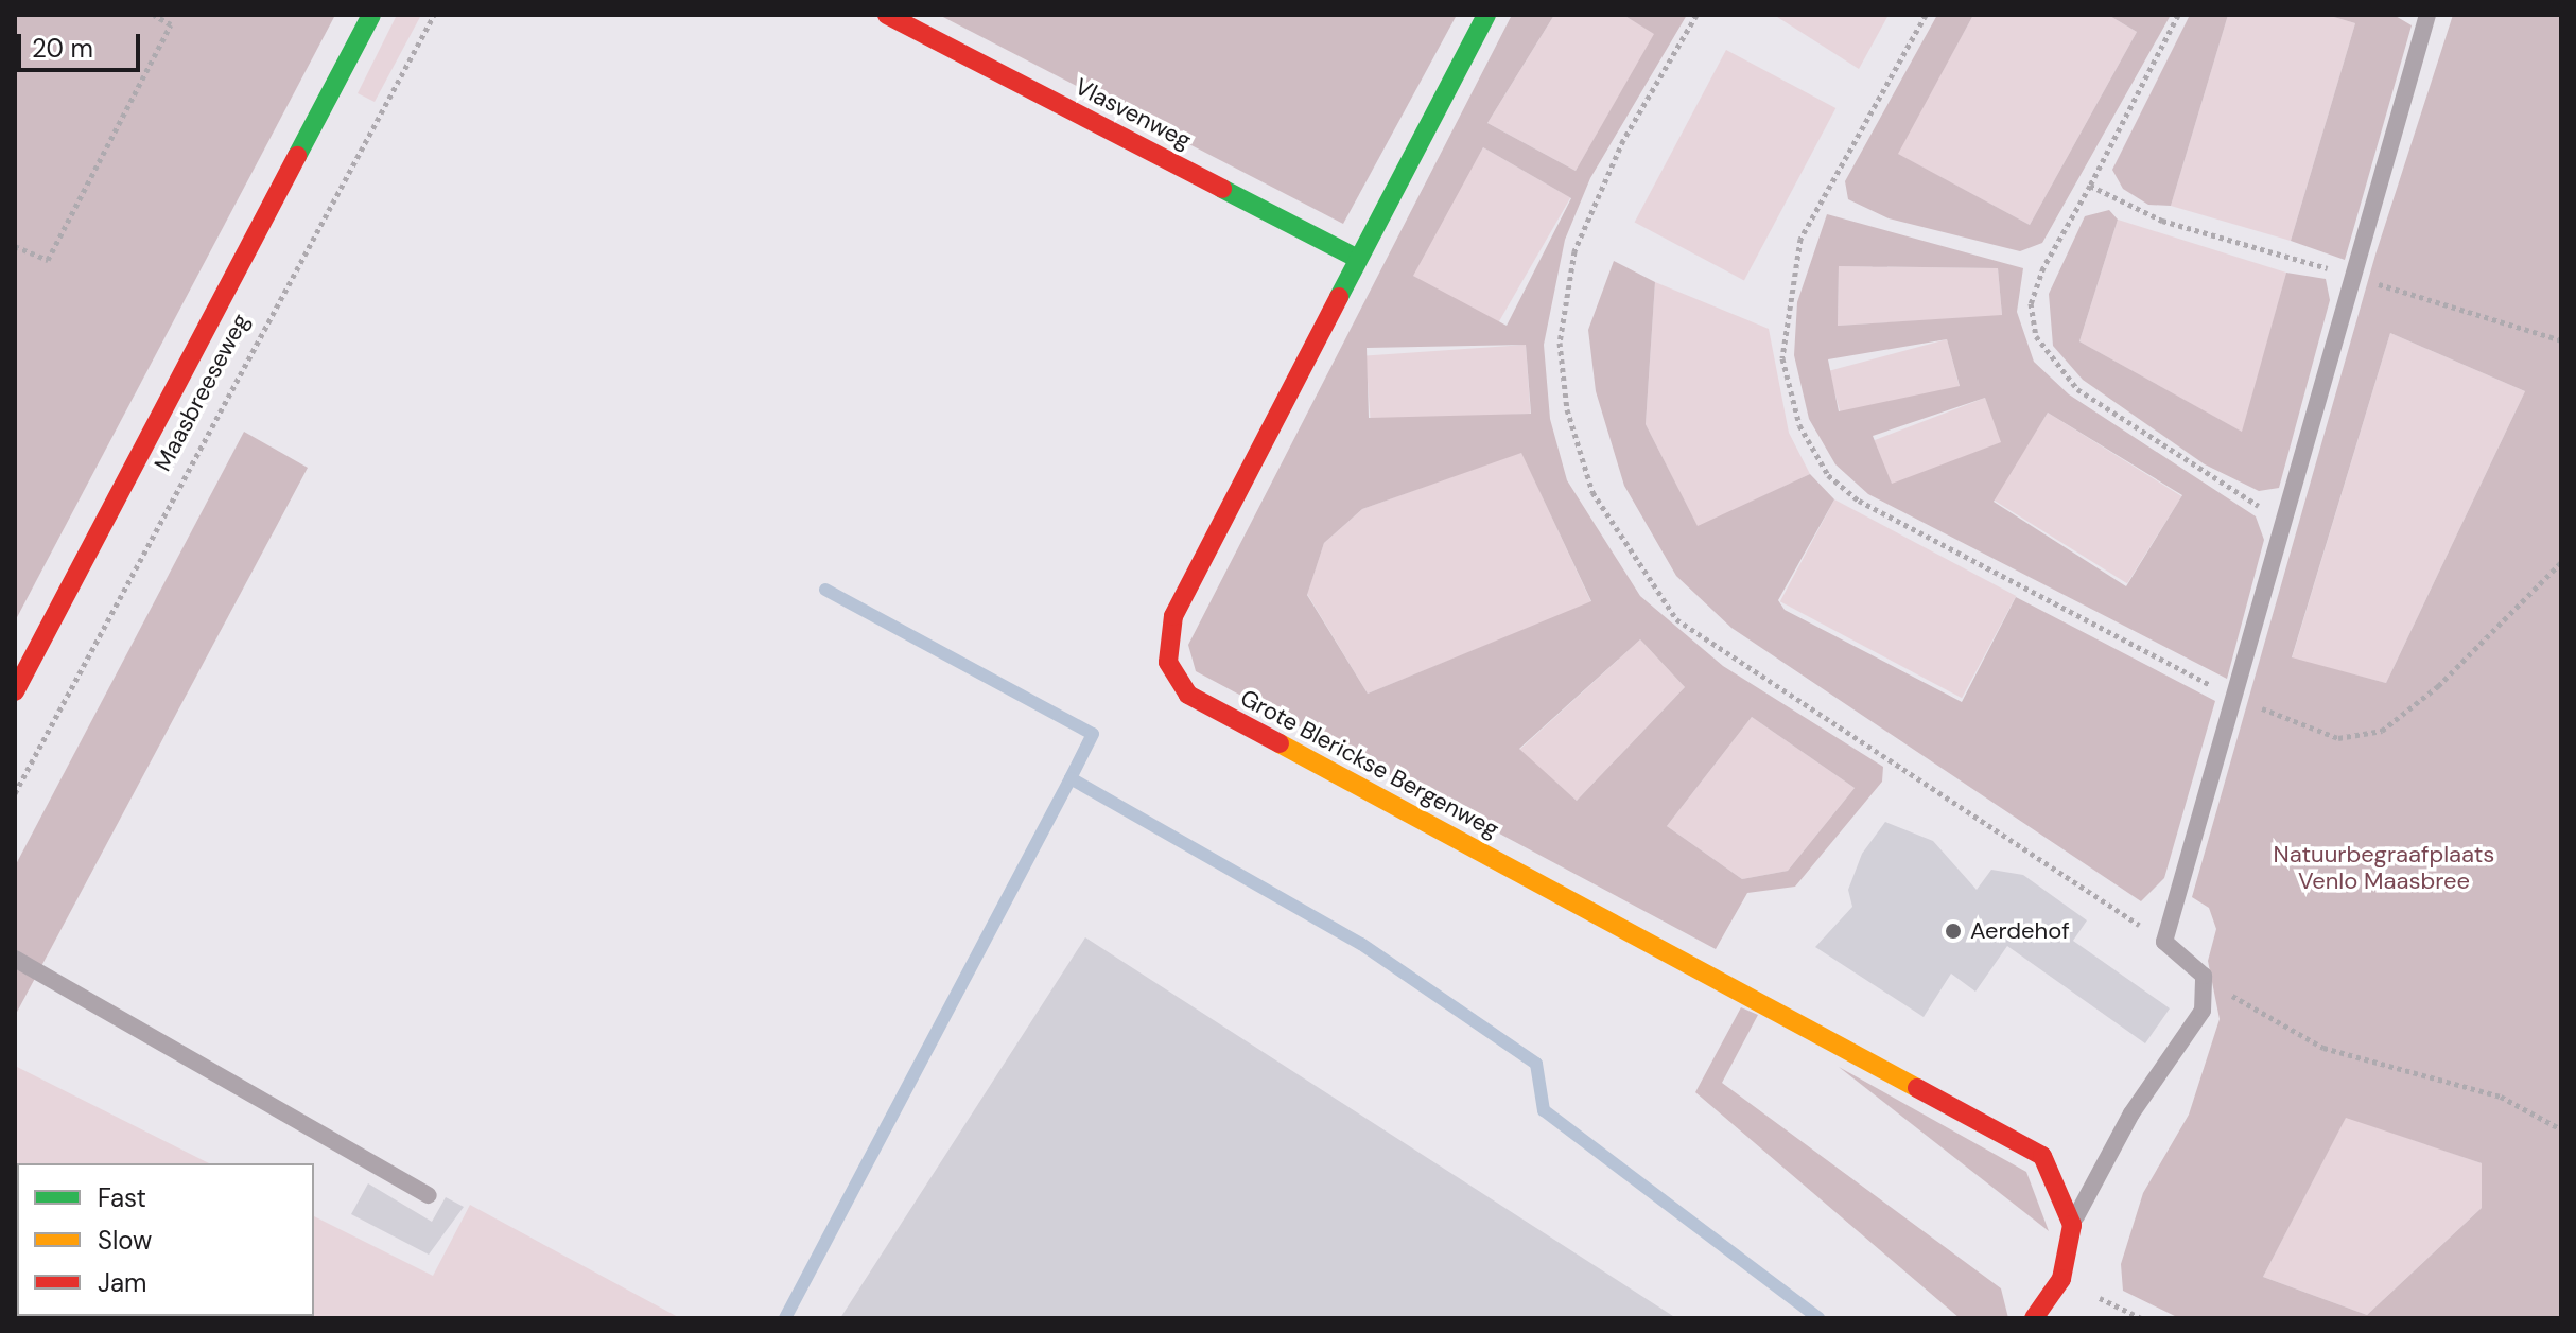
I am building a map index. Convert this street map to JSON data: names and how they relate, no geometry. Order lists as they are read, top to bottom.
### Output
{
  "streets": {
    "street": ["Vlasvenweg", "Maasbreeseweg", "Grote Blerickse Bergenweg"]
  },
  "crossings": [
    ["Vlasvenweg", "Grote Blerickse Bergenweg"]
  ],
  "parks": ["Natuurbegraafplaats Venlo Maasbree"],
  "places": ["Aerdehof"],
  "legend": ["Fast", "Slow", "Jam"],
  "scale_bar": "20 m"
}
